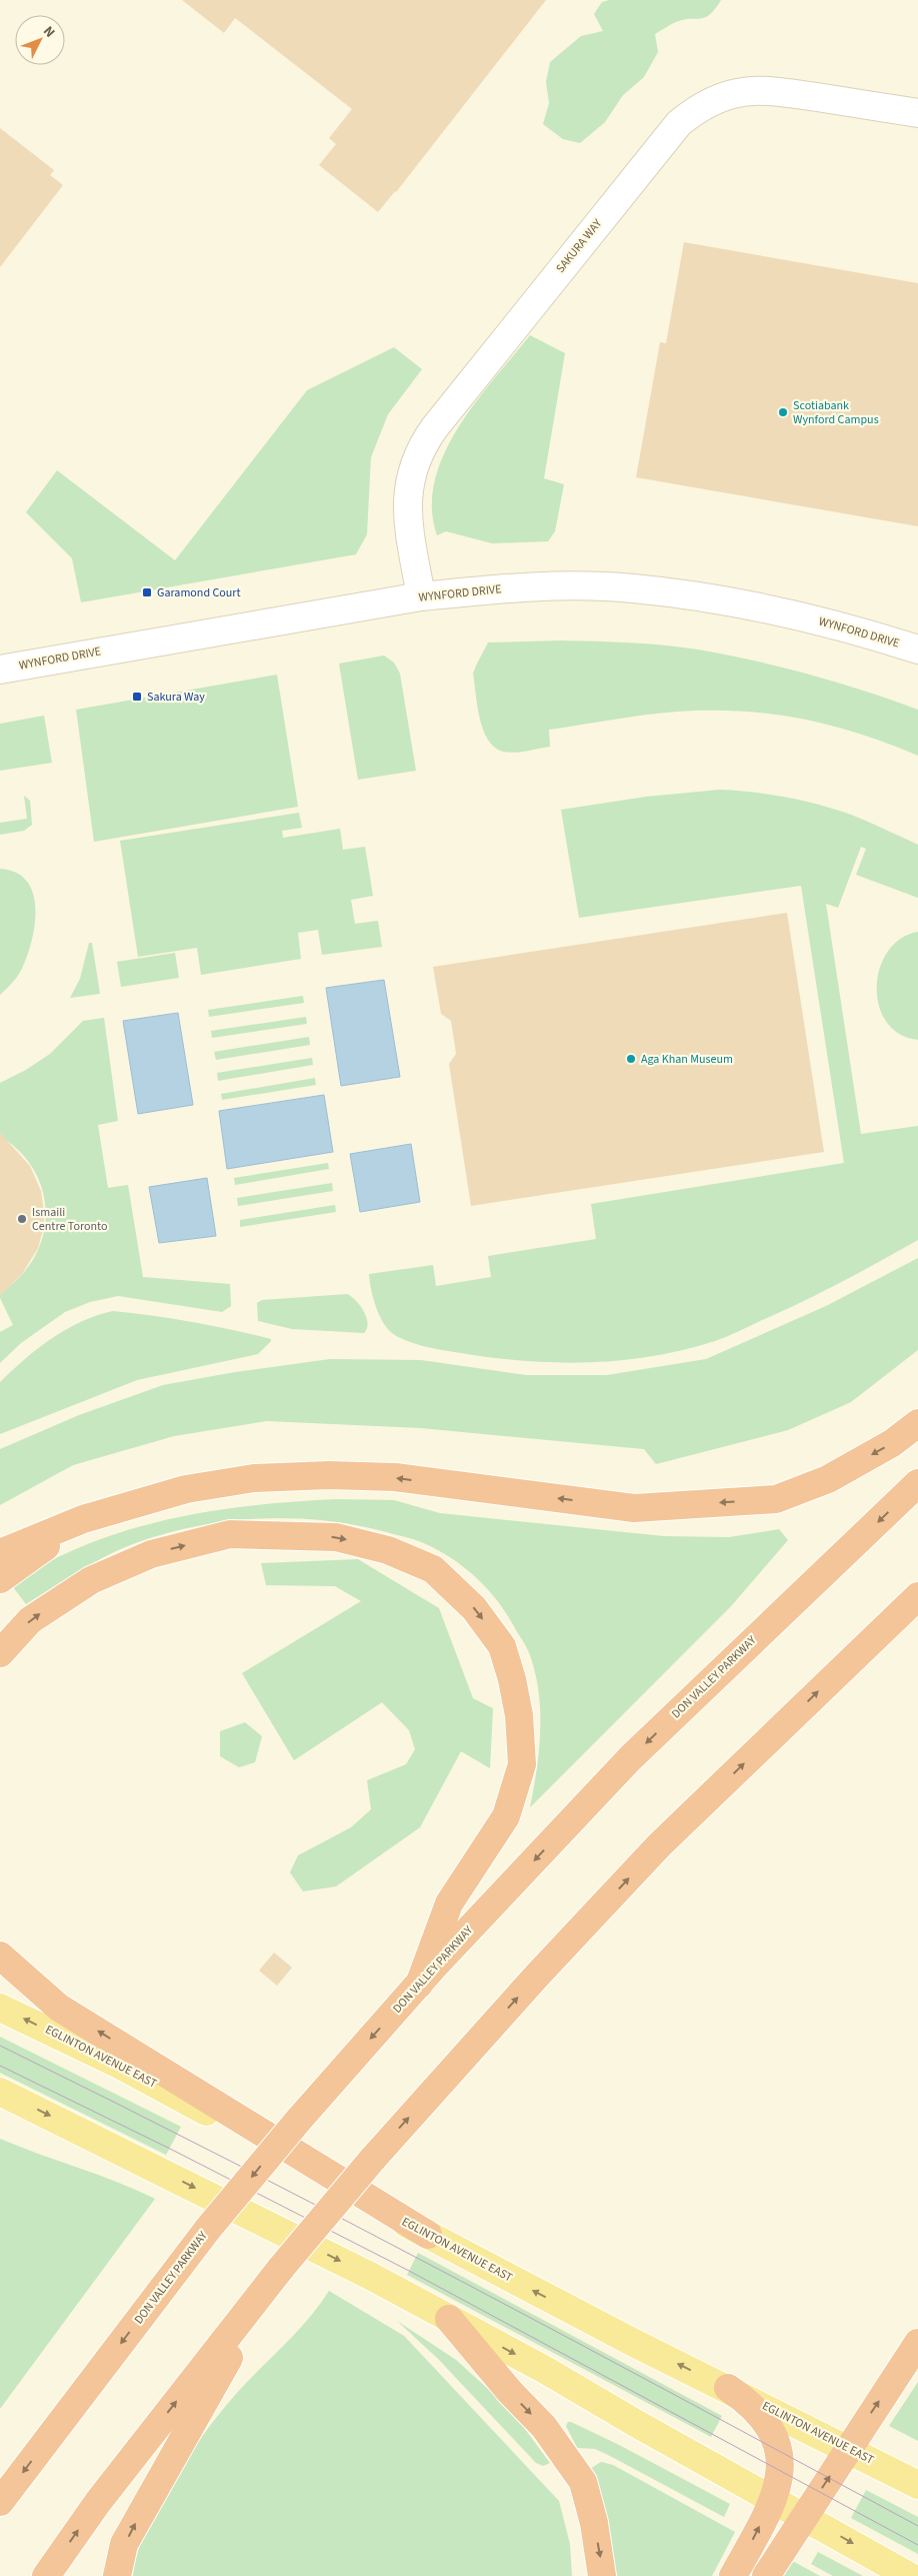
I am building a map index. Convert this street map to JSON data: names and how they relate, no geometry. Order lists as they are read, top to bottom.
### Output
{
  "streets": {
    "highway": ["DON VALLEY PARKWAY"],
    "main road": ["EGLINTON AVENUE EAST"],
    "street": ["SAKURA WAY", "WYNFORD DRIVE"]
  },
  "crossings": [
    ["SAKURA WAY", "WYNFORD DRIVE"]
  ],
  "places": {
    "other": ["Scotiabank Wynford Campus", "Aga Khan Museum", "Ismaili Centre Toronto"],
    "transit": ["Garamond Court", "Sakura Way"]
  },
  "north": "top right"
}
